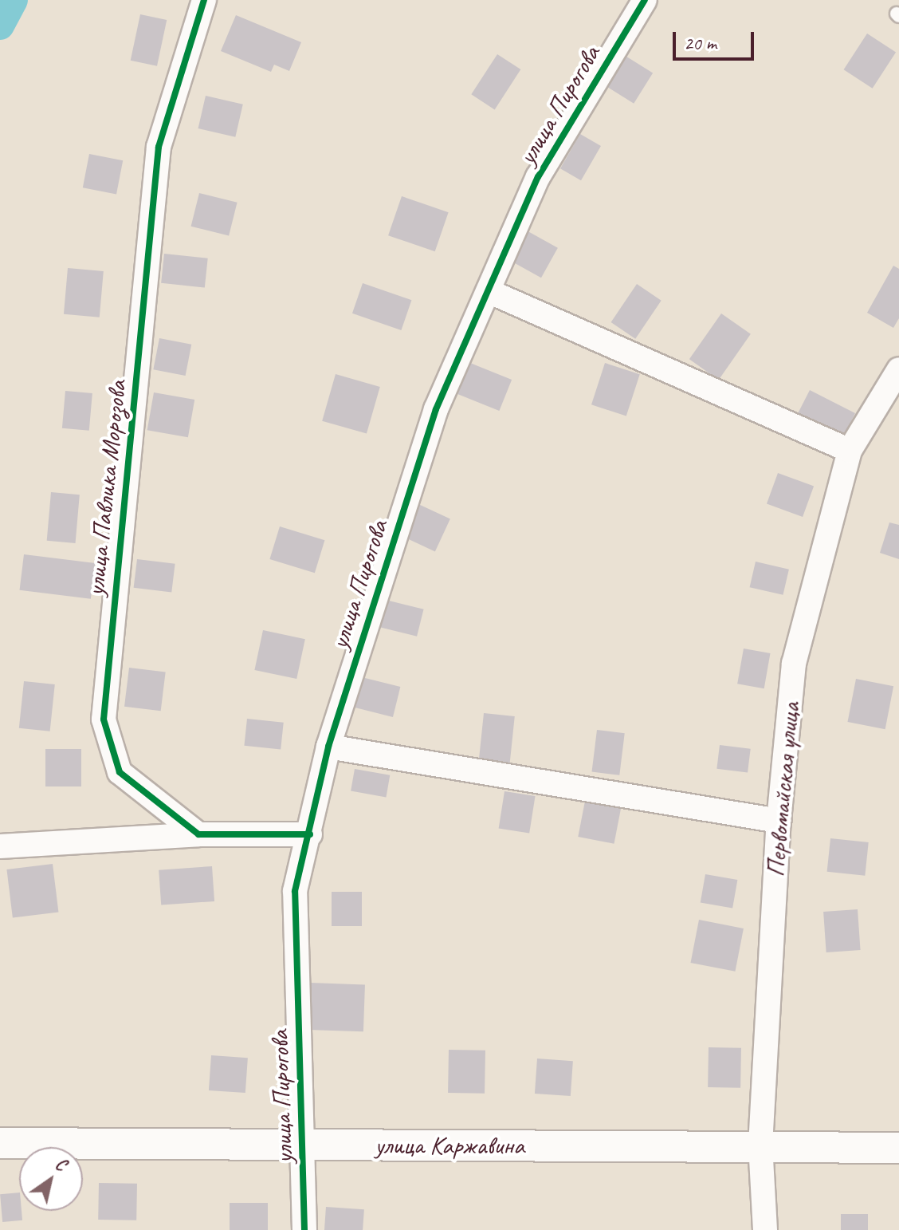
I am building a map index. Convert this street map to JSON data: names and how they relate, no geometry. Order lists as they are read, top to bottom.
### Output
{
  "streets": {
    "street": [
      "улица Пирогова",
      "улица Павлика Морозова",
      "Первомайская улица",
      "улица Каржавина"
    ]
  },
  "crossings": [
    ["улица Пирогова", "улица Каржавина"],
    ["Первомайская улица", "улица Каржавина"]
  ],
  "scale_bar": "20 m",
  "north": "top right"
}
